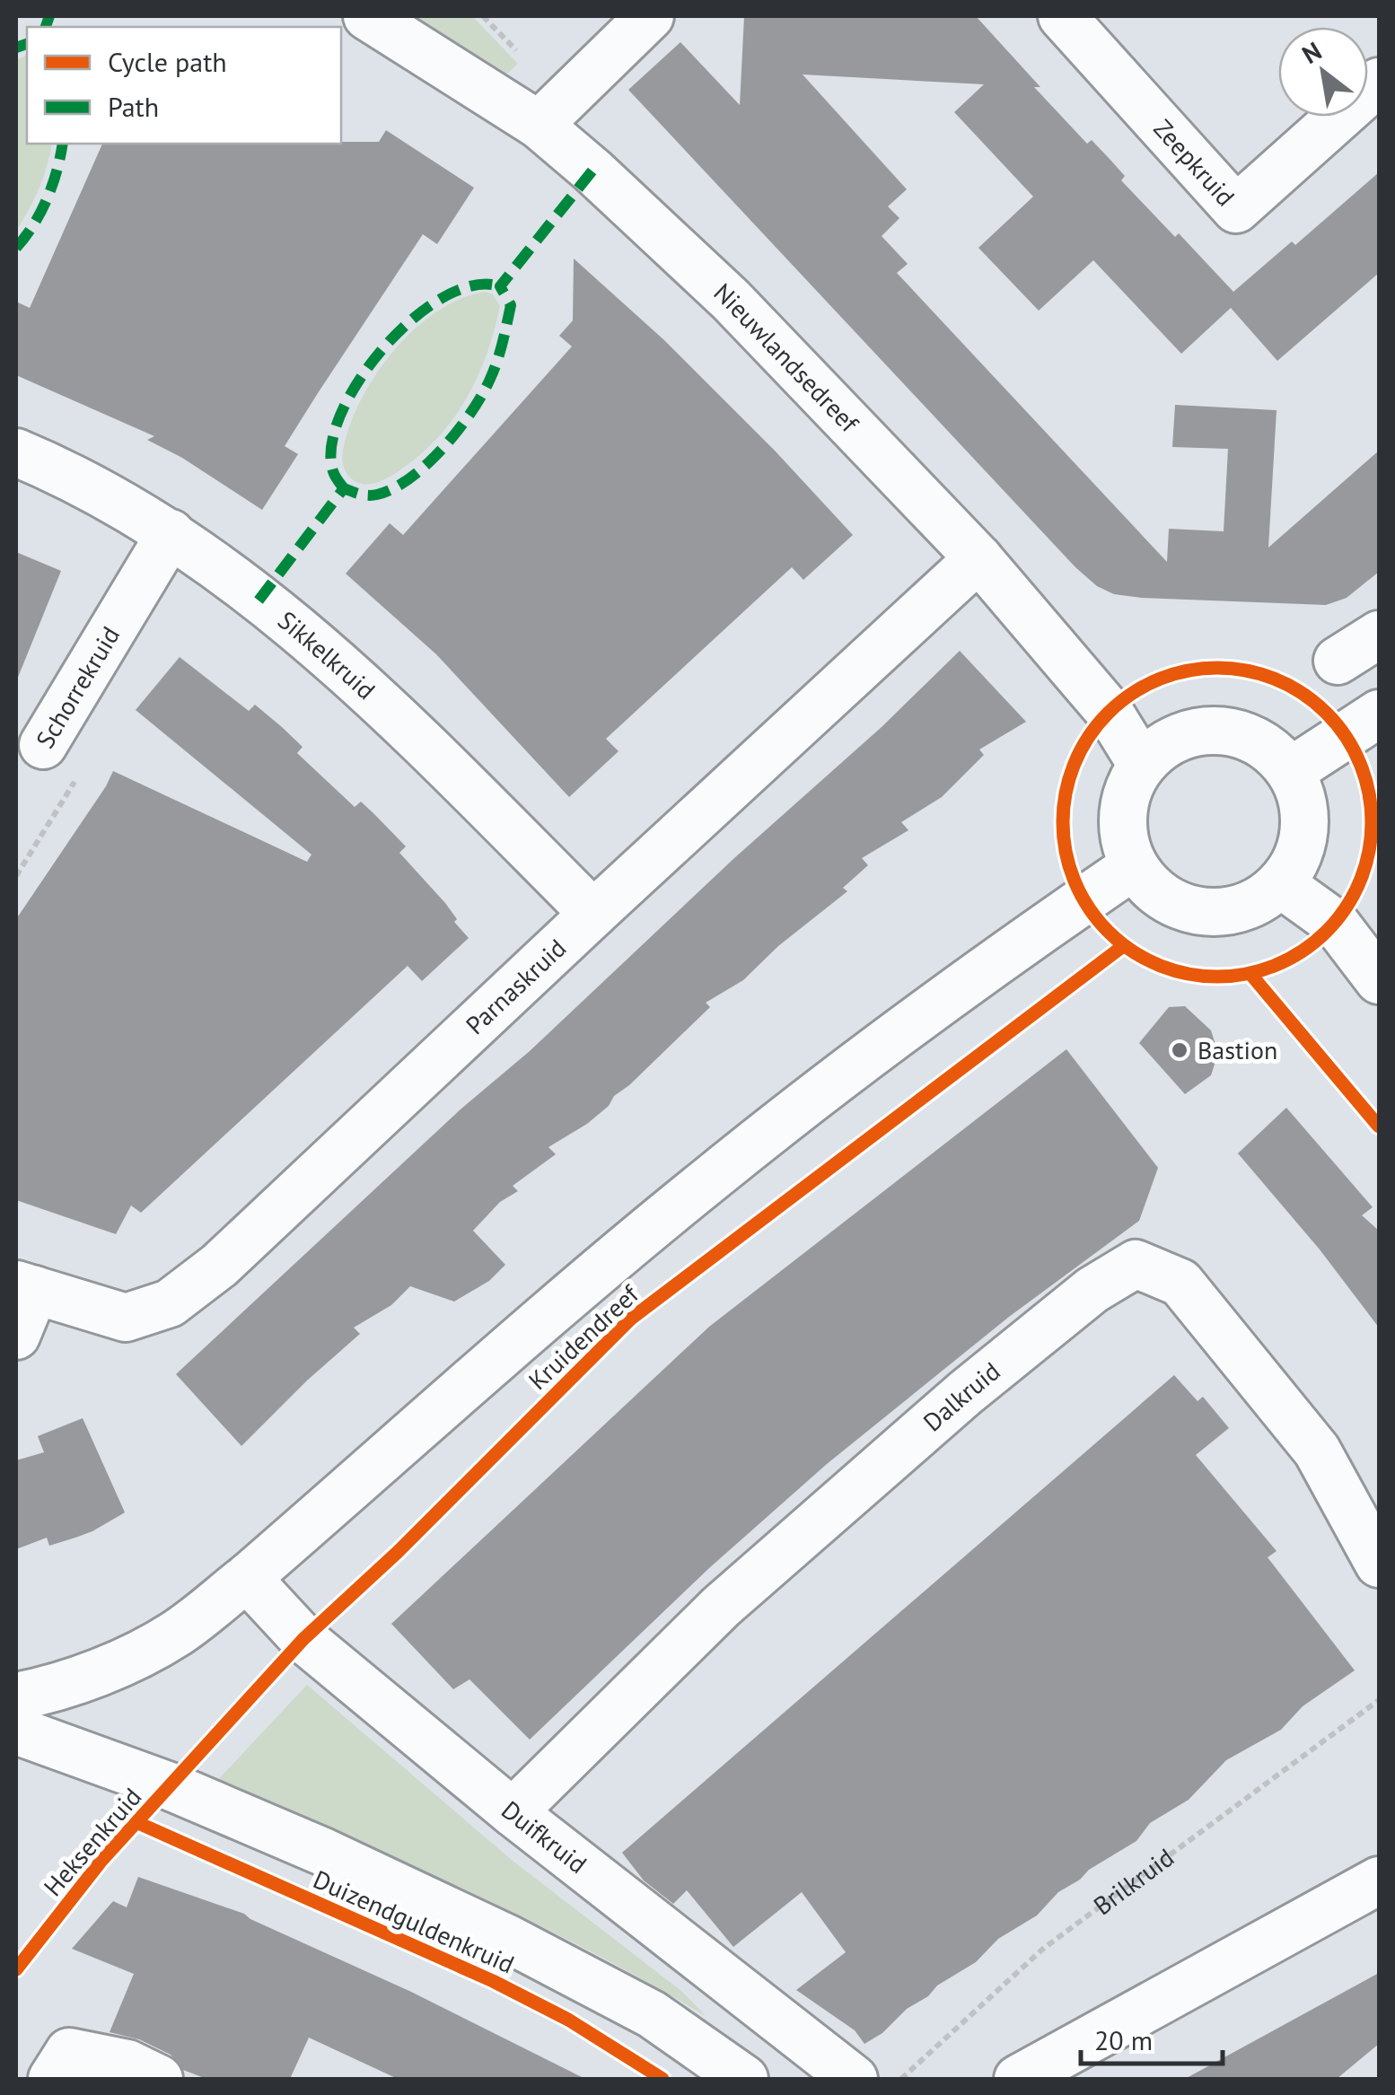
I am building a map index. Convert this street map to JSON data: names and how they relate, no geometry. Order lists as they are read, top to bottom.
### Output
{
  "streets": {
    "street": [
      "Zeepkruid",
      "Nieuwlandsedreef",
      "Sikkelkruid",
      "Schorrekruid",
      "Parnaskruid",
      "Kruidendreef",
      "Dalkruid",
      "Duifkruid",
      "Duizendguldenkruid"
    ],
    "path": ["Brilkruid"],
    "cycle path": ["Heksenkruid"]
  },
  "crossings": [
    ["Nieuwlandsedreef", "Parnaskruid"],
    ["Nieuwlandsedreef", "Kruidendreef"],
    ["Sikkelkruid", "Schorrekruid"],
    ["Sikkelkruid", "Parnaskruid"],
    ["Kruidendreef", "Duifkruid"],
    ["Dalkruid", "Duifkruid"]
  ],
  "places": ["Bastion"],
  "legend": ["Cycle path", "Path"],
  "scale_bar": "20 m",
  "north": "top left"
}
